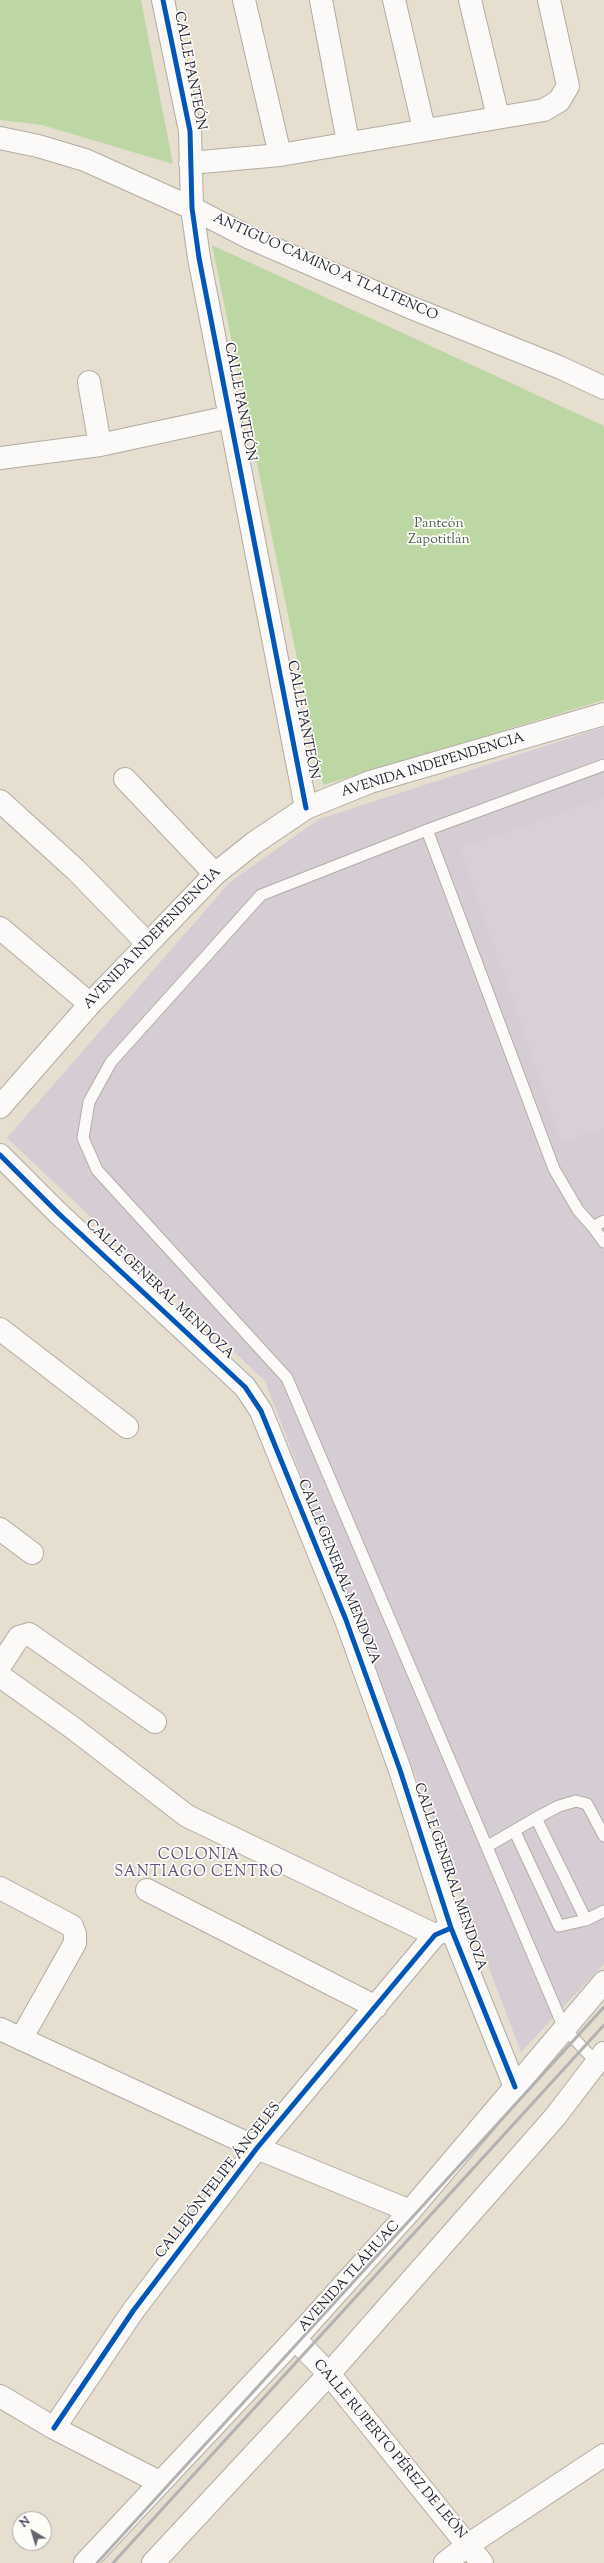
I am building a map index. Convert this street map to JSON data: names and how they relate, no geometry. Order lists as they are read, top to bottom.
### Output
{
  "streets": {
    "street": [
      "CALLE PANTEÓN",
      "ANTIGUO CAMINO A TLALTENCO",
      "AVENIDA INDEPENDENCIA",
      "CALLE GENERAL MENDOZA",
      "CALLEJÓN FELIPE ÁNGELES",
      "AVENIDA TLÁHUAC",
      "CALLE RUPERTO PÉREZ DE LEÓN"
    ]
  },
  "crossings": [
    ["CALLE PANTEÓN", "ANTIGUO CAMINO A TLALTENCO"],
    ["CALLE PANTEÓN", "AVENIDA INDEPENDENCIA"],
    ["CALLE GENERAL MENDOZA", "CALLEJÓN FELIPE ÁNGELES"],
    ["CALLE GENERAL MENDOZA", "AVENIDA TLÁHUAC"],
    ["AVENIDA TLÁHUAC", "CALLE RUPERTO PÉREZ DE LEÓN"]
  ],
  "districts": ["COLONIA SANTIAGO CENTRO"],
  "parks": ["Panteón Zapotitlán"],
  "north": "top left"
}
